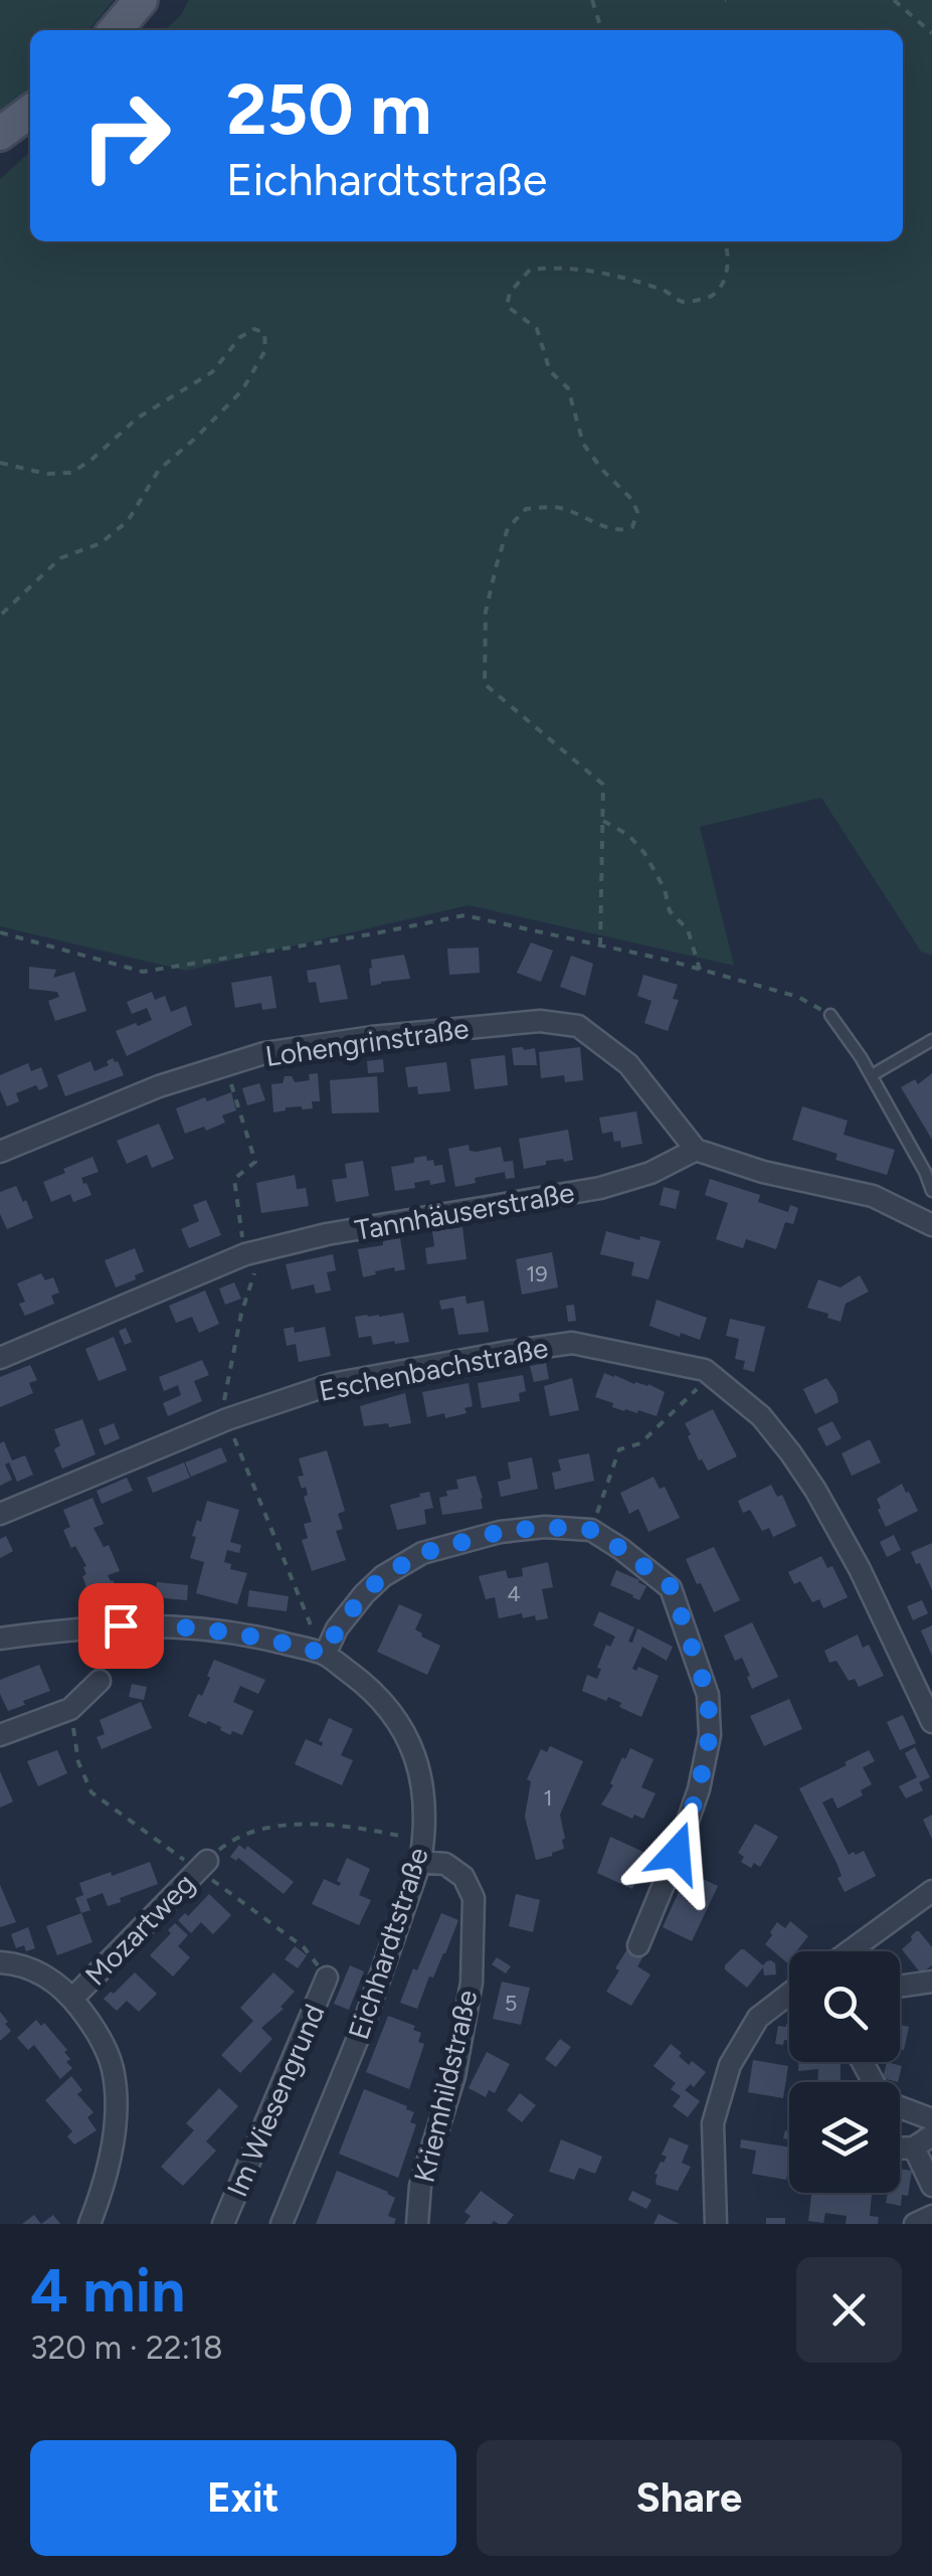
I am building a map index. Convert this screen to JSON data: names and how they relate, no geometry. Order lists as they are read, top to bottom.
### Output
{
  "streets": {
    "street": [
      "Lohengrinstraße",
      "Tannhäuserstraße",
      "Eschenbachstraße",
      "Mozartweg",
      "Eichhardtstraße",
      "Kriemhildstraße",
      "Im Wiesengrund"
    ]
  },
  "crossings": [
    ["Lohengrinstraße", "Tannhäuserstraße"],
    ["Eichhardtstraße", "Kriemhildstraße"]
  ],
  "house_numbers": [
    "19",
    "4",
    "1",
    "5"
  ],
  "page": {
    "turn": ["250 m", "Eichhardtstraße"],
    "heading": ["4 min", "320 m · 22:18"],
    "buttons": ["Exit", "Share"]
  }
}
